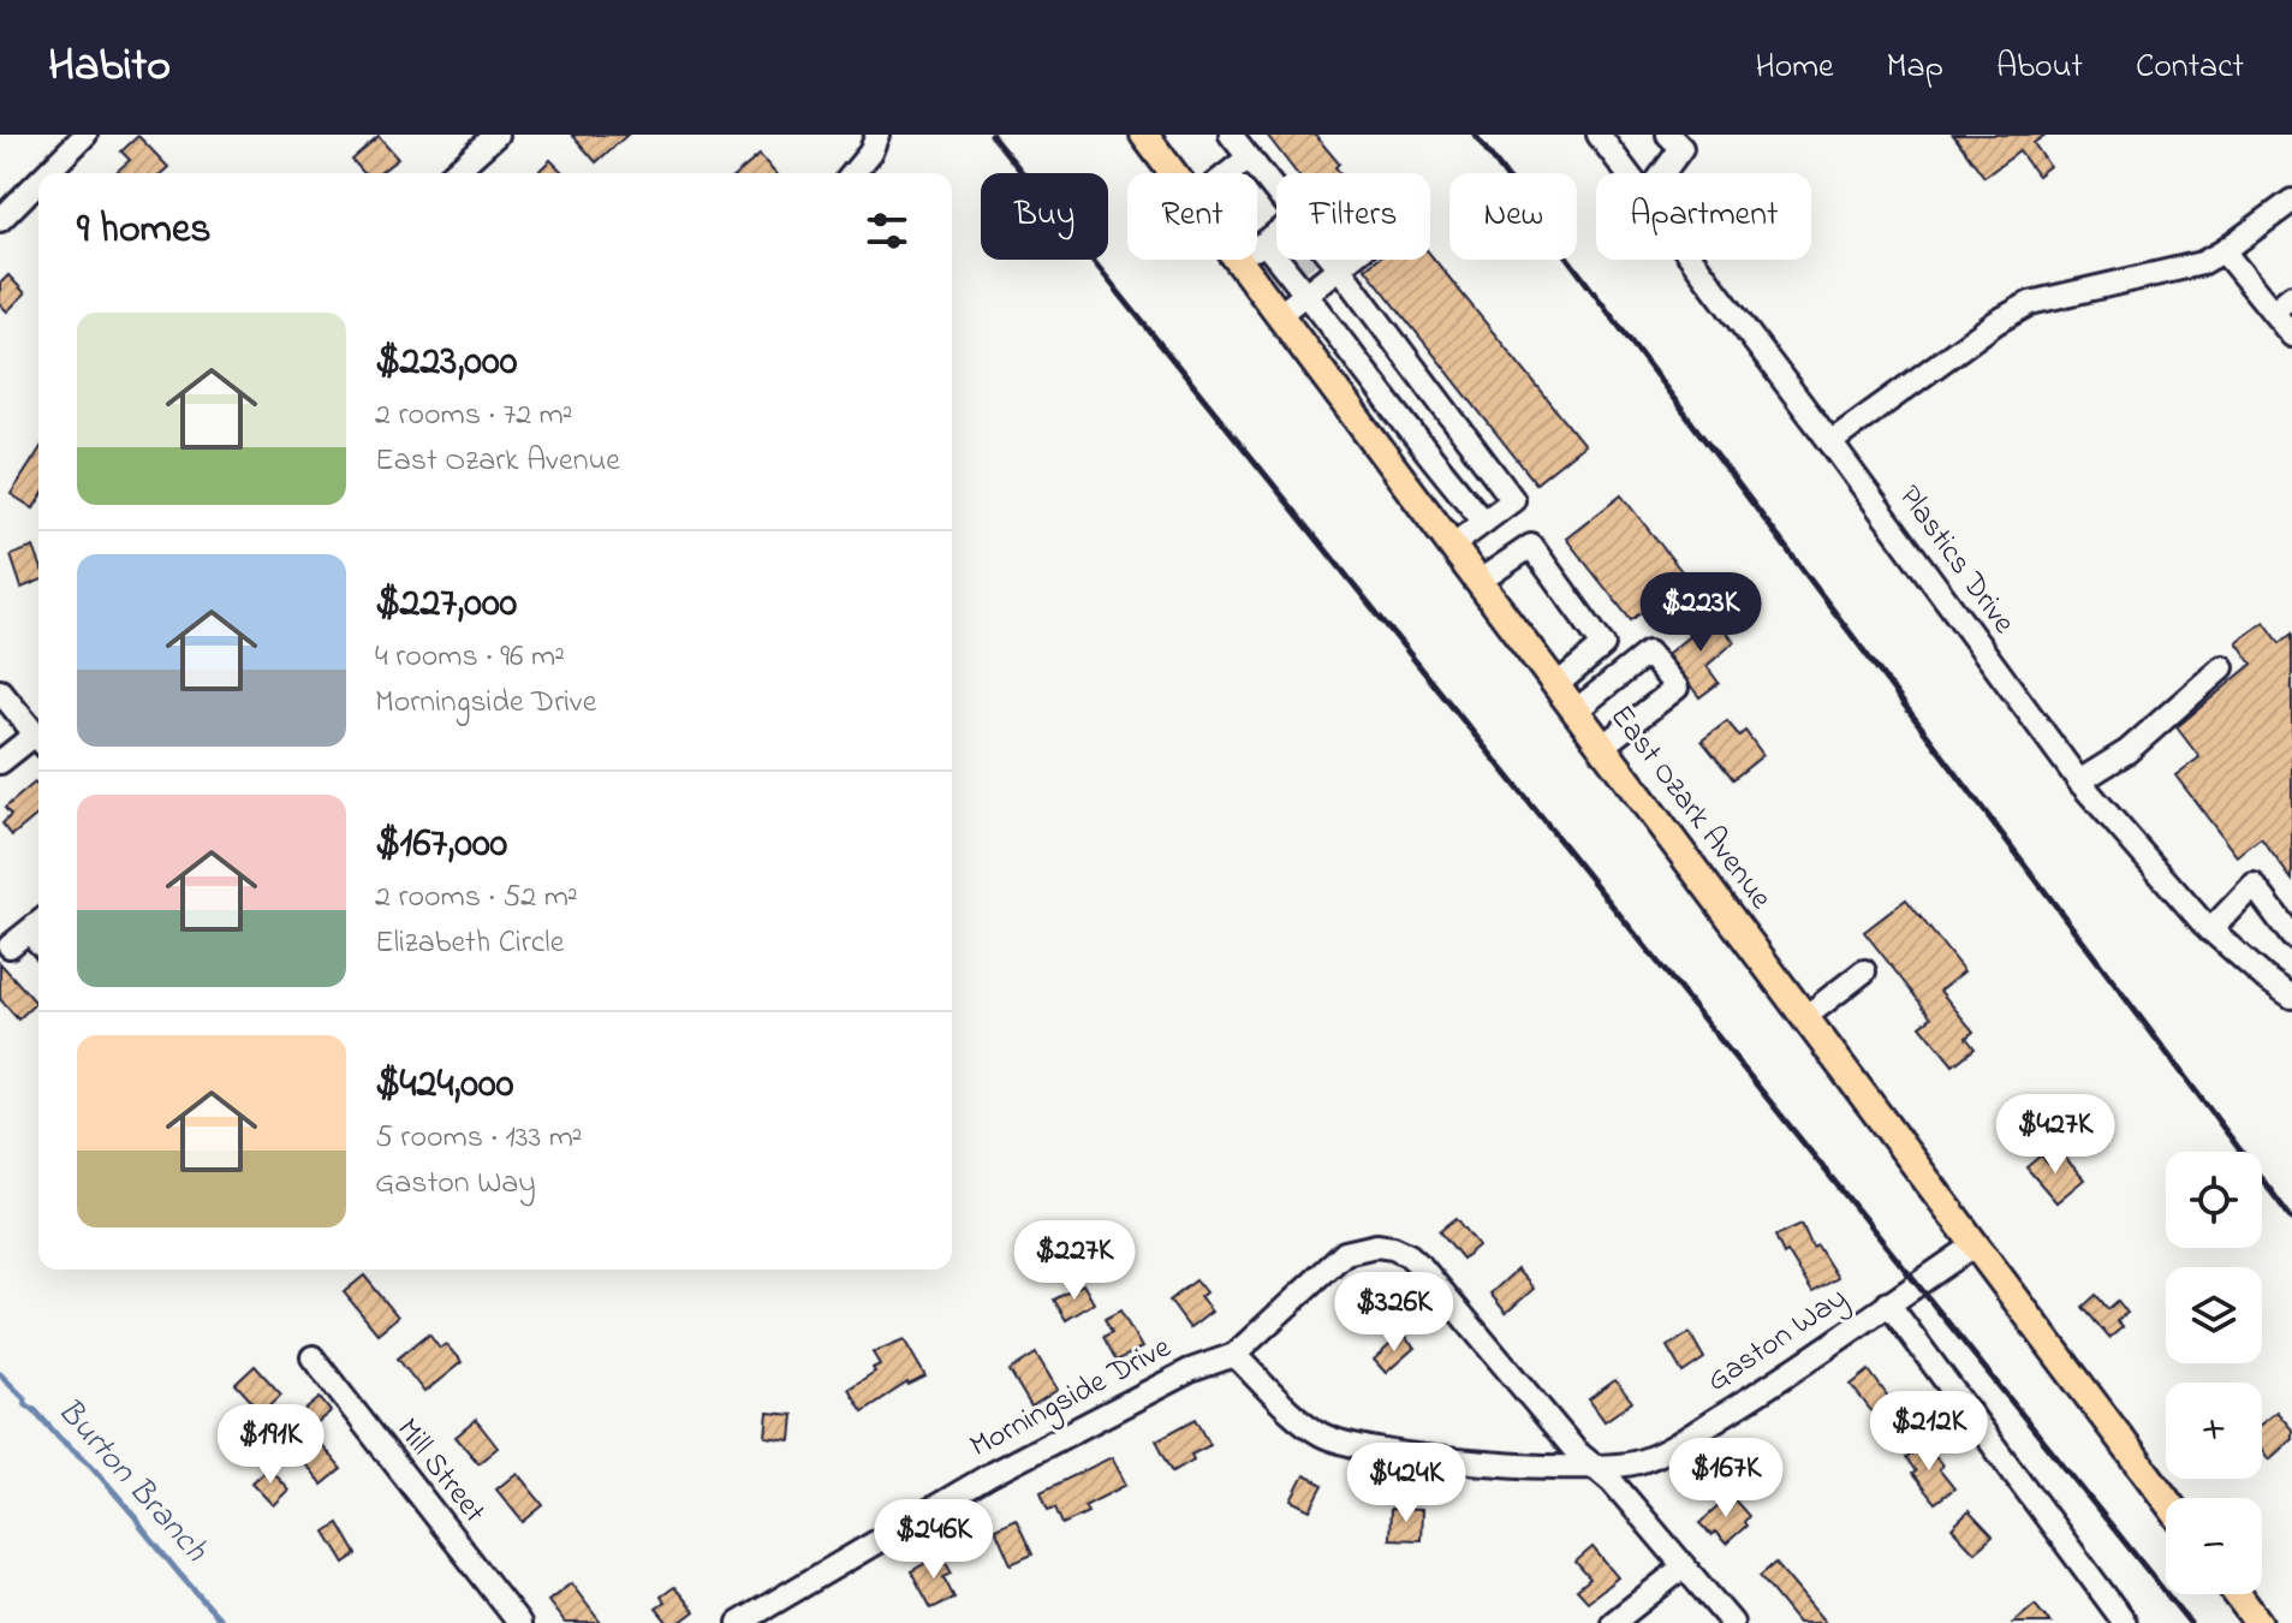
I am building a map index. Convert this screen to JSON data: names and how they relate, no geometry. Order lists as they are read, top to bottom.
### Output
{
  "streets": {
    "main road": ["East Ozark Avenue"],
    "street": [
      "Plastics Drive",
      "Gaston Way",
      "Morningside Drive",
      "Mill Street"
    ]
  },
  "crossings": [
    ["East Ozark Avenue", "Gaston Way"],
    ["Gaston Way", "Morningside Drive"]
  ],
  "water": ["Burton Branch"],
  "page": {
    "header": "Habito",
    "nav": [
      "Home",
      "Map",
      "About",
      "Contact"
    ],
    "chip": [
      "Buy",
      "Rent",
      "Filters",
      "New",
      "Apartment"
    ],
    "heading": "9 homes",
    "list": [
      {
        "name": "$223,000",
        "note": "2 rooms · 72 m² · East Ozark Avenue"
      },
      {
        "name": "$227,000",
        "note": "4 rooms · 96 m² · Morningside Drive"
      },
      {
        "name": "$167,000",
        "note": "2 rooms · 52 m² · Elizabeth Circle"
      },
      {
        "name": "$424,000",
        "note": "5 rooms · 133 m² · Gaston Way"
      }
    ],
    "price": [
      "$223K",
      "$427K",
      "$227K",
      "$326K",
      "$212K",
      "$191K",
      "$167K",
      "$424K",
      "$246K"
    ],
    "map_buttons": ["+", "−"]
  }
}
